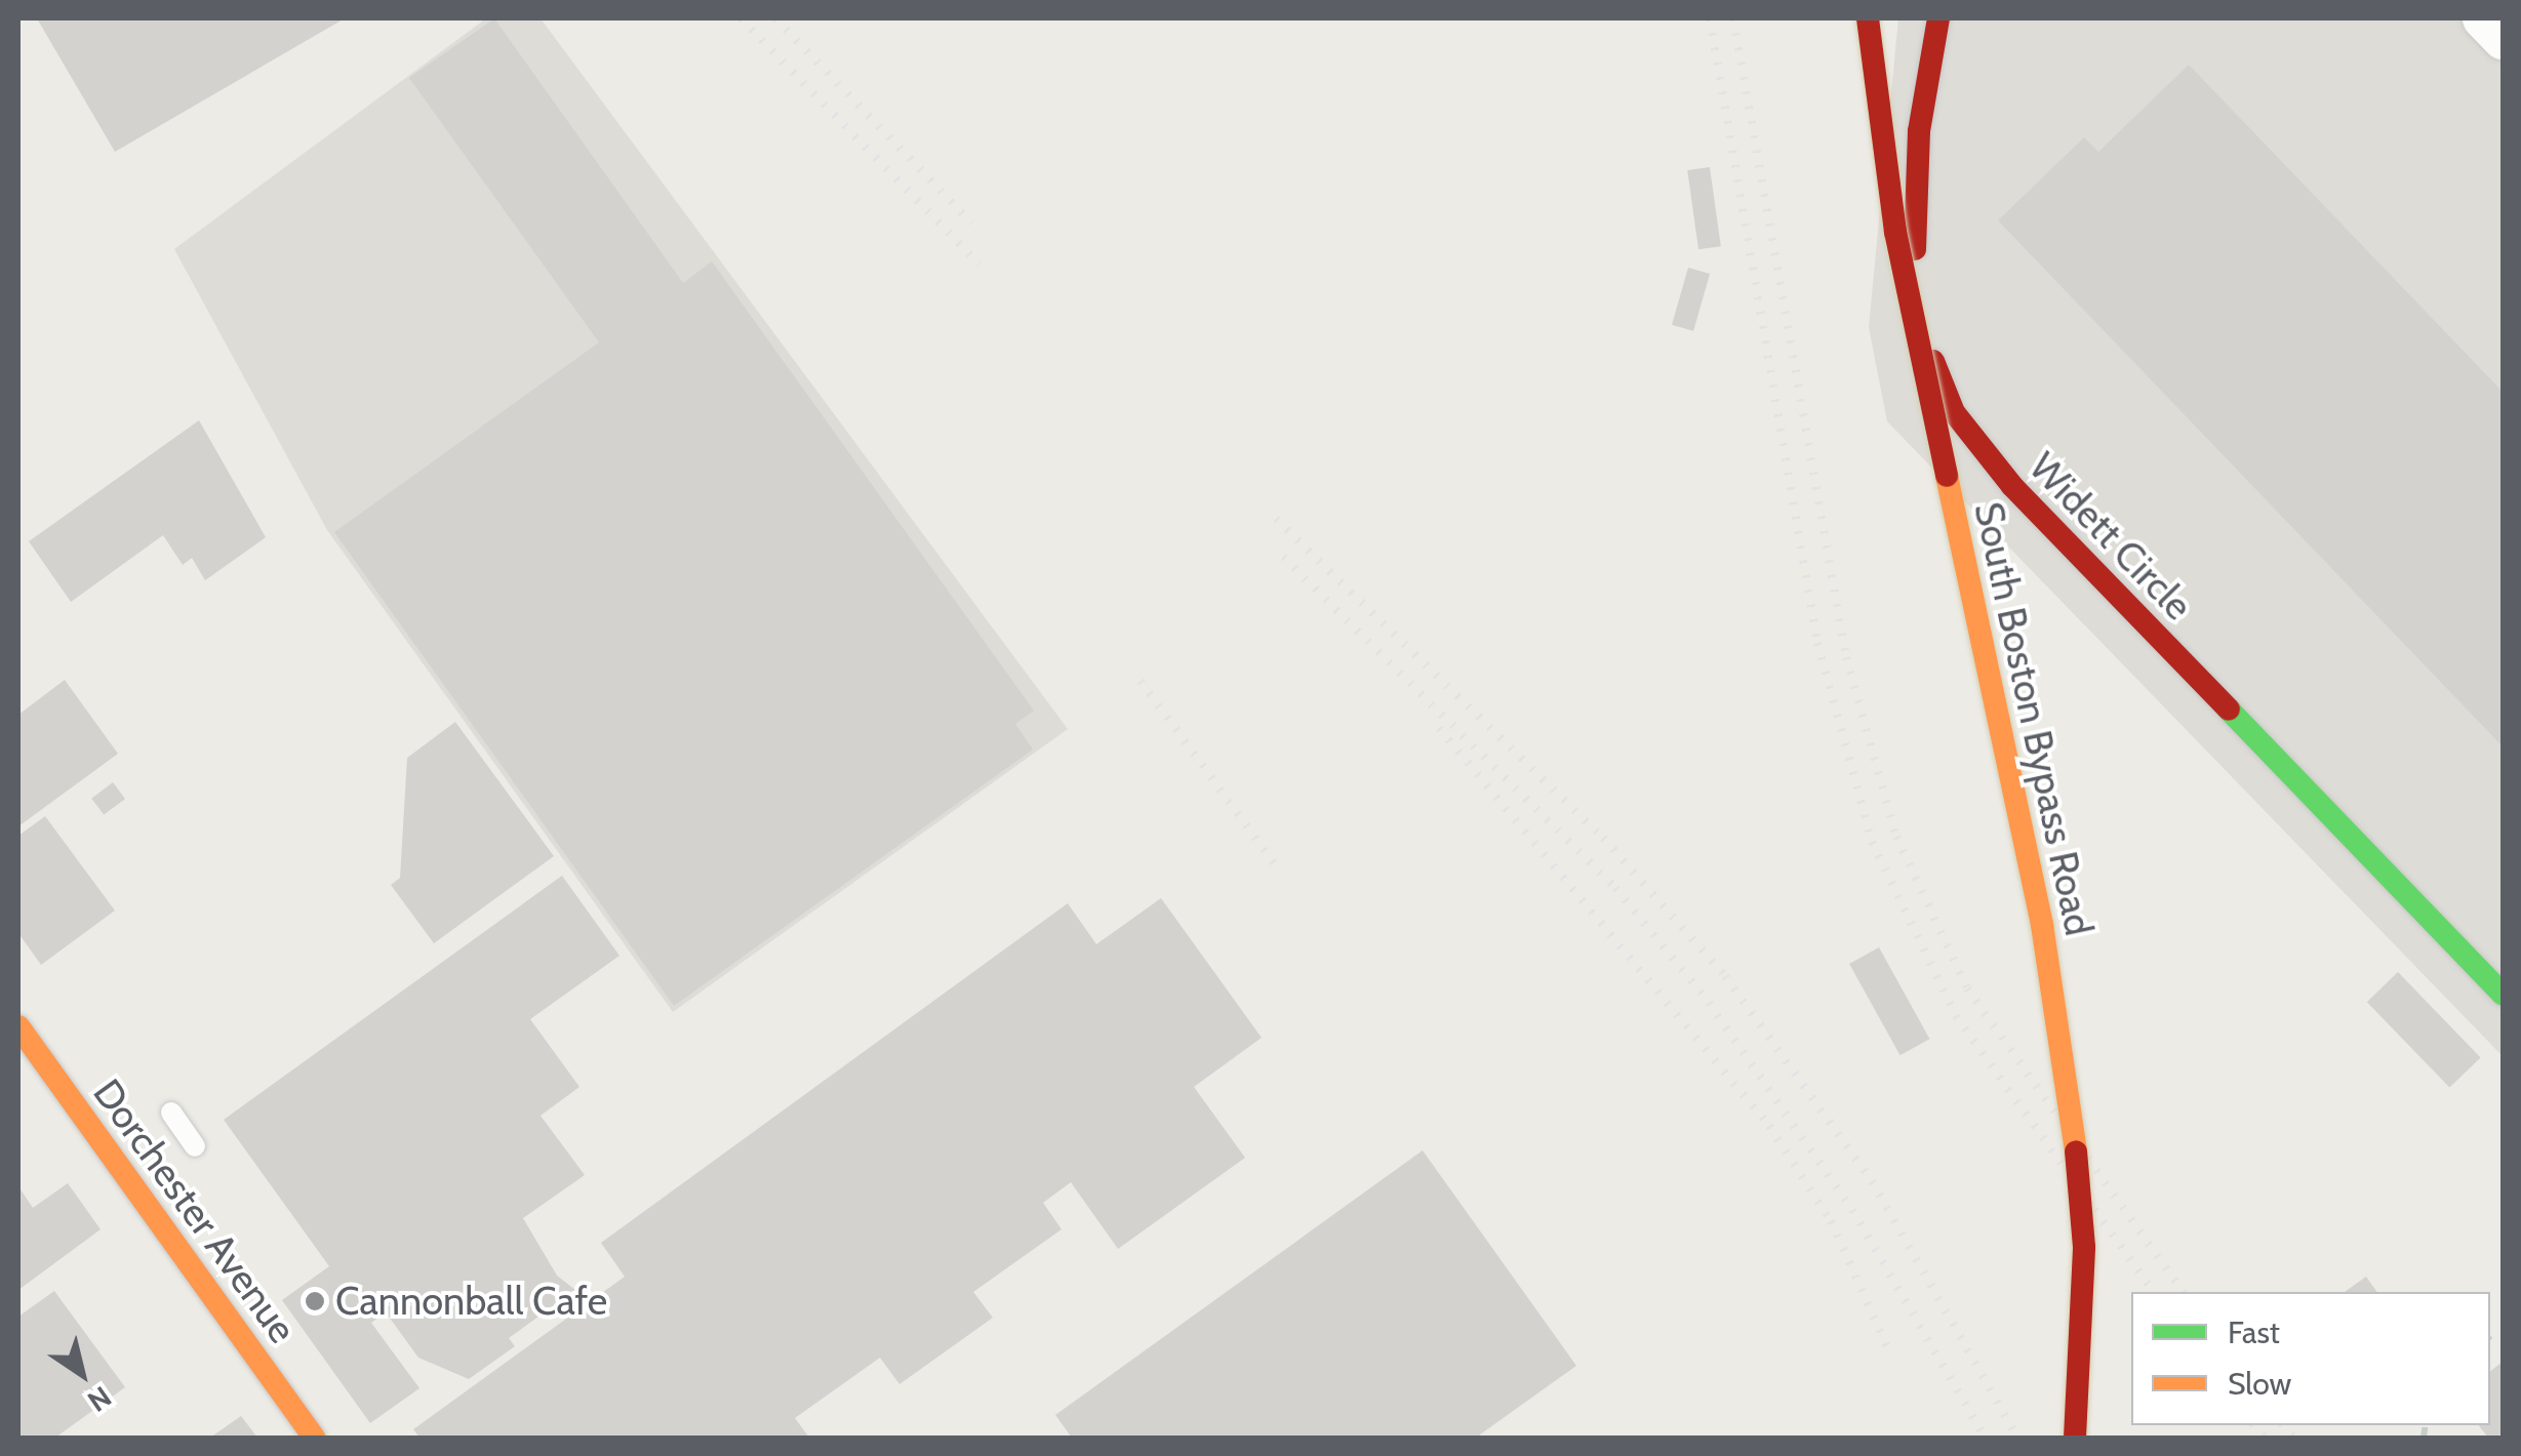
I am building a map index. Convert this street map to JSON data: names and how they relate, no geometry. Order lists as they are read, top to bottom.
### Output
{
  "streets": {
    "main road": ["Widett Circle", "South Boston Bypass Road", "Dorchester Avenue"]
  },
  "places": ["Cannonball Cafe"],
  "legend": ["Fast", "Slow"],
  "north": "bottom right"
}
